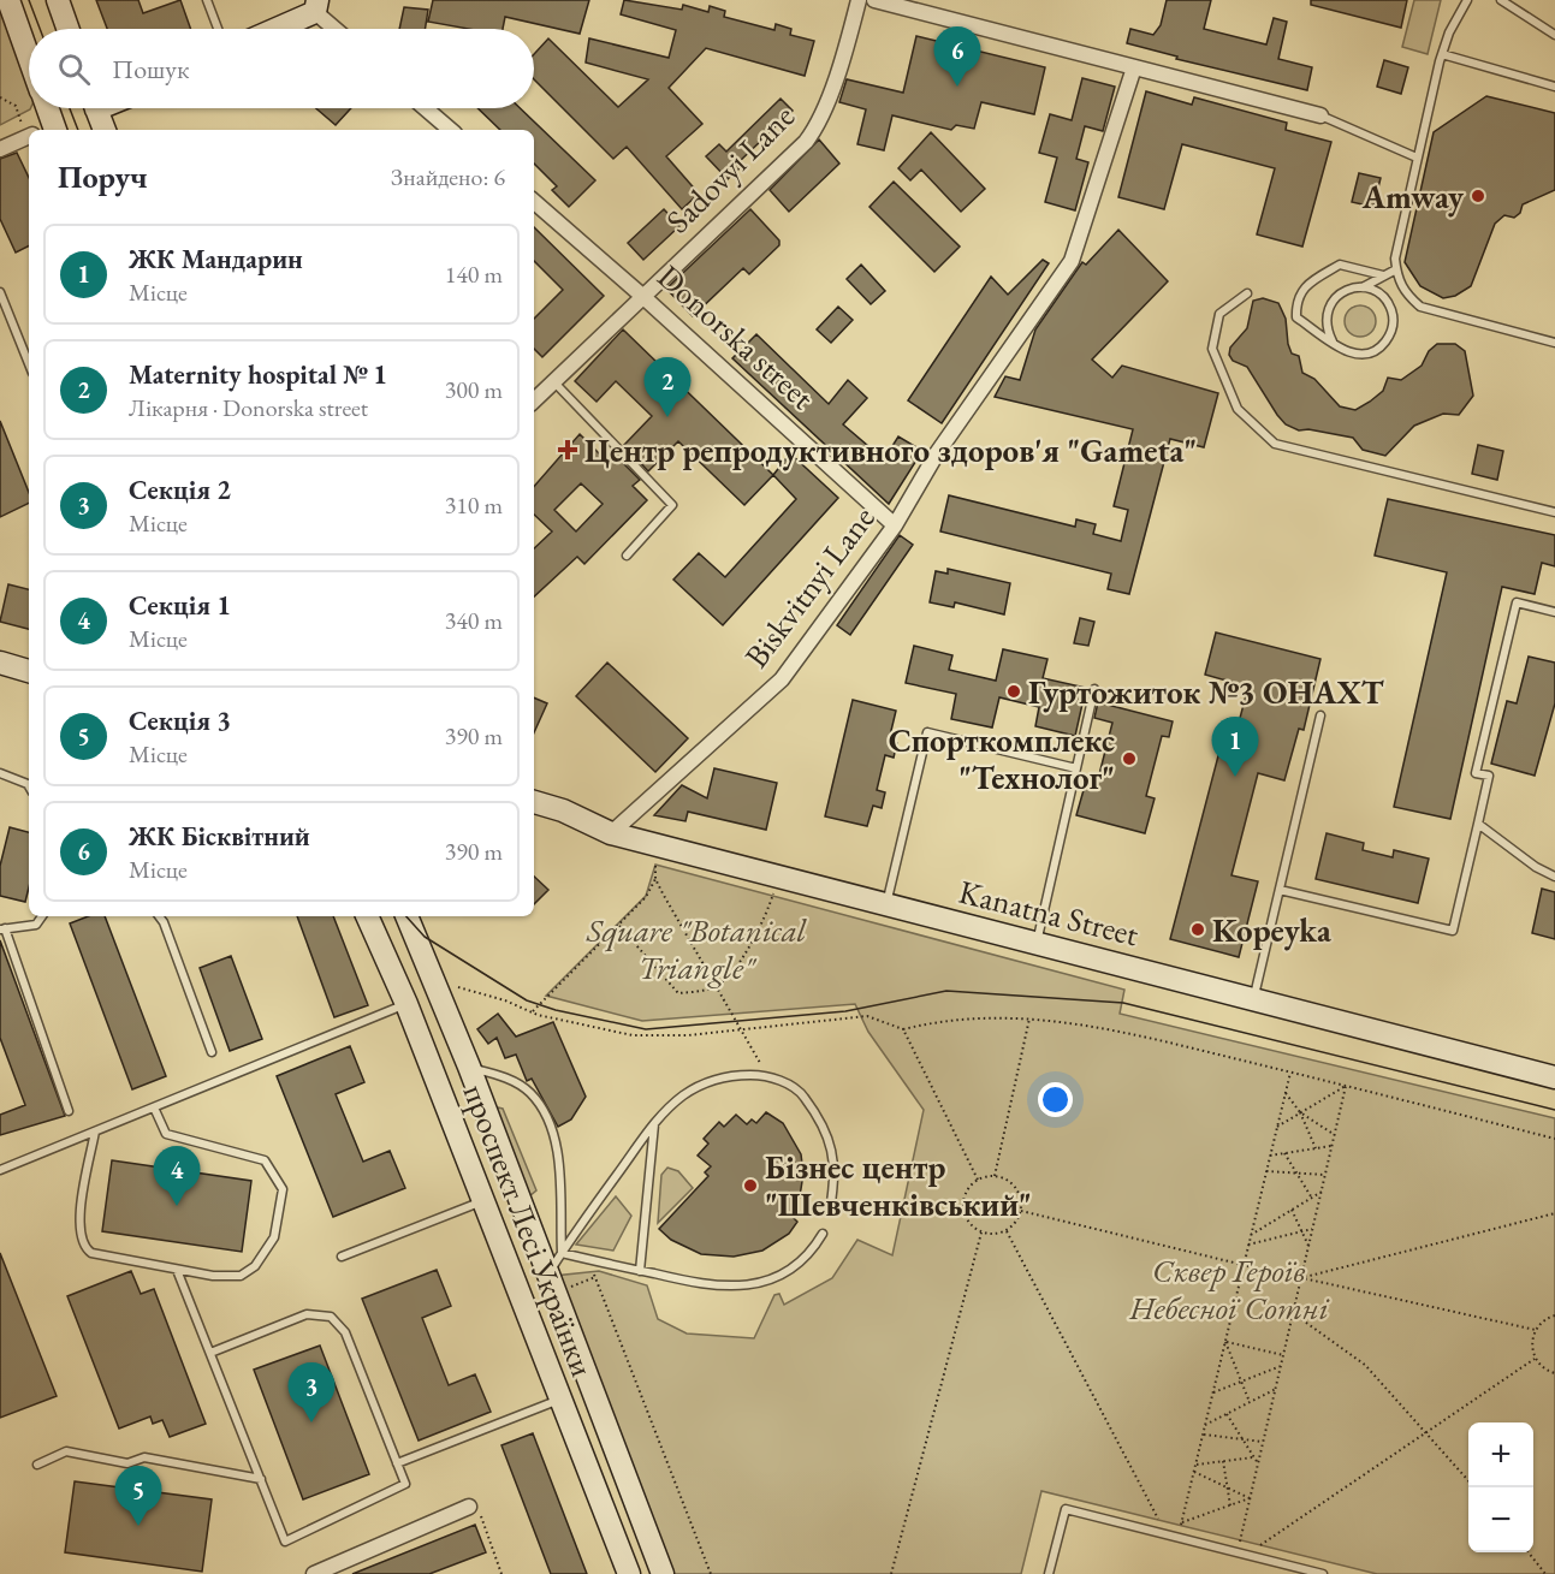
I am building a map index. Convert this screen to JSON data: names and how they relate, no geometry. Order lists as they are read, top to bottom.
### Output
{
  "streets": {
    "main road": ["Kanatna Street", "проспект Лесі Українки"],
    "street": ["Sadovyi Lane", "Donorska street", "Biskvitnyi Lane"]
  },
  "crossings": [
    ["Sadovyi Lane", "Donorska street"],
    ["Donorska street", "Biskvitnyi Lane"],
    ["Biskvitnyi Lane", "Kanatna Street"]
  ],
  "parks": ["Square \"Botanical Triangle\"", "Сквер Героїв Небесної Сотні"],
  "places": {
    "other": [
      "Amway",
      "Гуртожиток №3 ОНАХТ",
      "Спорткомплекс \"Технолог\"",
      "Kopeyka",
      "Бізнес центр \"Шевченківський\""
    ],
    "health": ["Центр репродуктивного здоров'я \"Gameta\""]
  },
  "page": {
    "pins": [
      "6",
      "2",
      "1",
      "4",
      "3",
      "5"
    ],
    "search": "Пошук",
    "heading": ["Поруч", "Знайдено: 6"],
    "list": [
      {
        "mark": "1",
        "name": "ЖК Мандарин",
        "note": "Місце",
        "value": "140 m"
      },
      {
        "mark": "2",
        "name": "Maternity hospital № 1",
        "note": "Лікарня · Donorska street",
        "value": "300 m"
      },
      {
        "mark": "3",
        "name": "Секція 2",
        "note": "Місце",
        "value": "310 m"
      },
      {
        "mark": "4",
        "name": "Секція 1",
        "note": "Місце",
        "value": "340 m"
      },
      {
        "mark": "5",
        "name": "Секція 3",
        "note": "Місце",
        "value": "390 m"
      },
      {
        "mark": "6",
        "name": "ЖК Бісквітний",
        "note": "Місце",
        "value": "390 m"
      }
    ],
    "map_buttons": ["+", "−"]
  }
}
